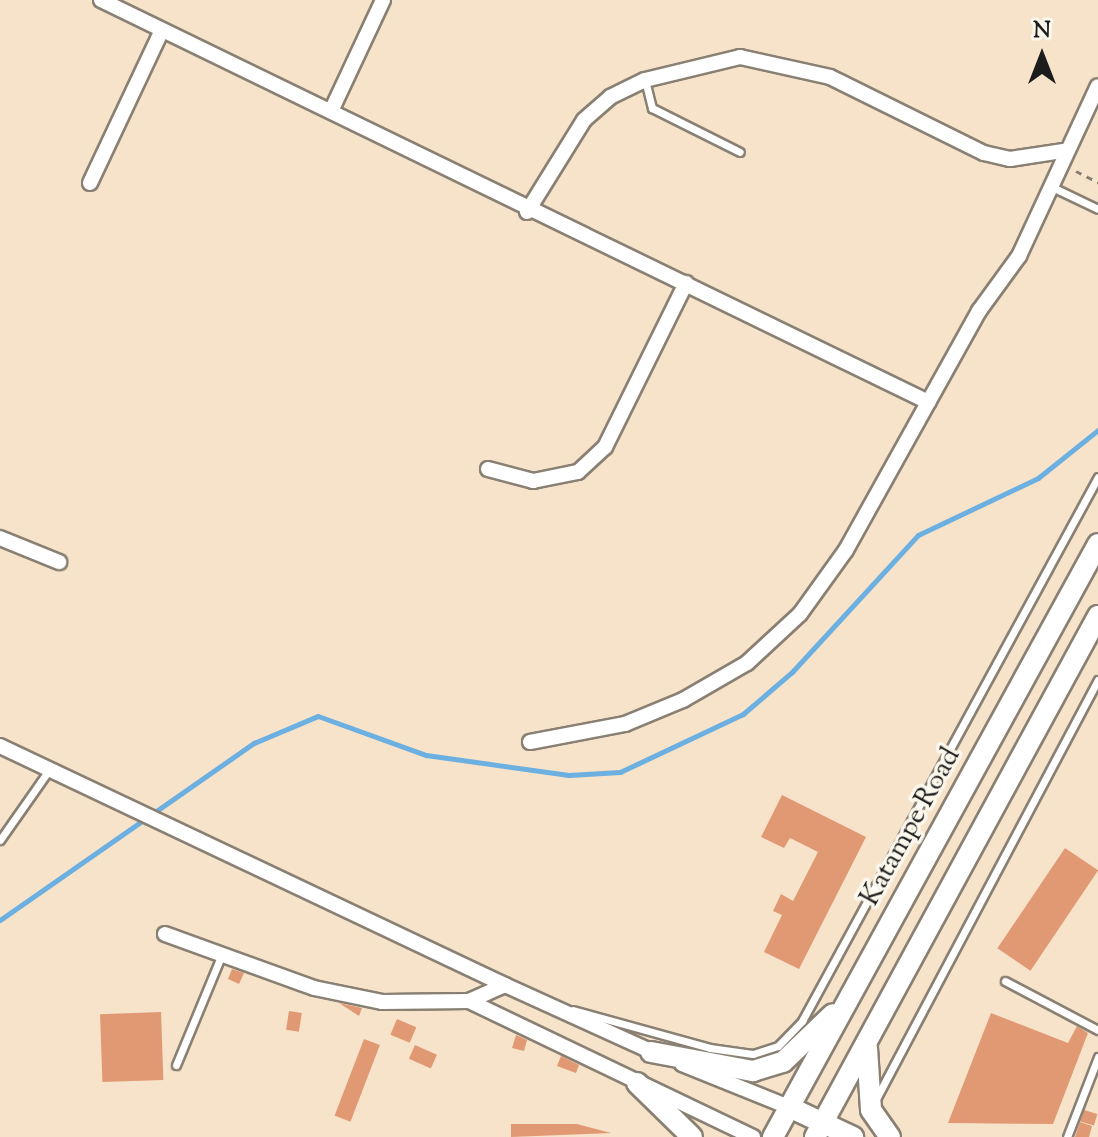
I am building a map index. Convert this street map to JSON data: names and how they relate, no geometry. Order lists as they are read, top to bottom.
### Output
{
  "streets": {
    "main road": ["Katampe Road"]
  },
  "north": "top"
}
